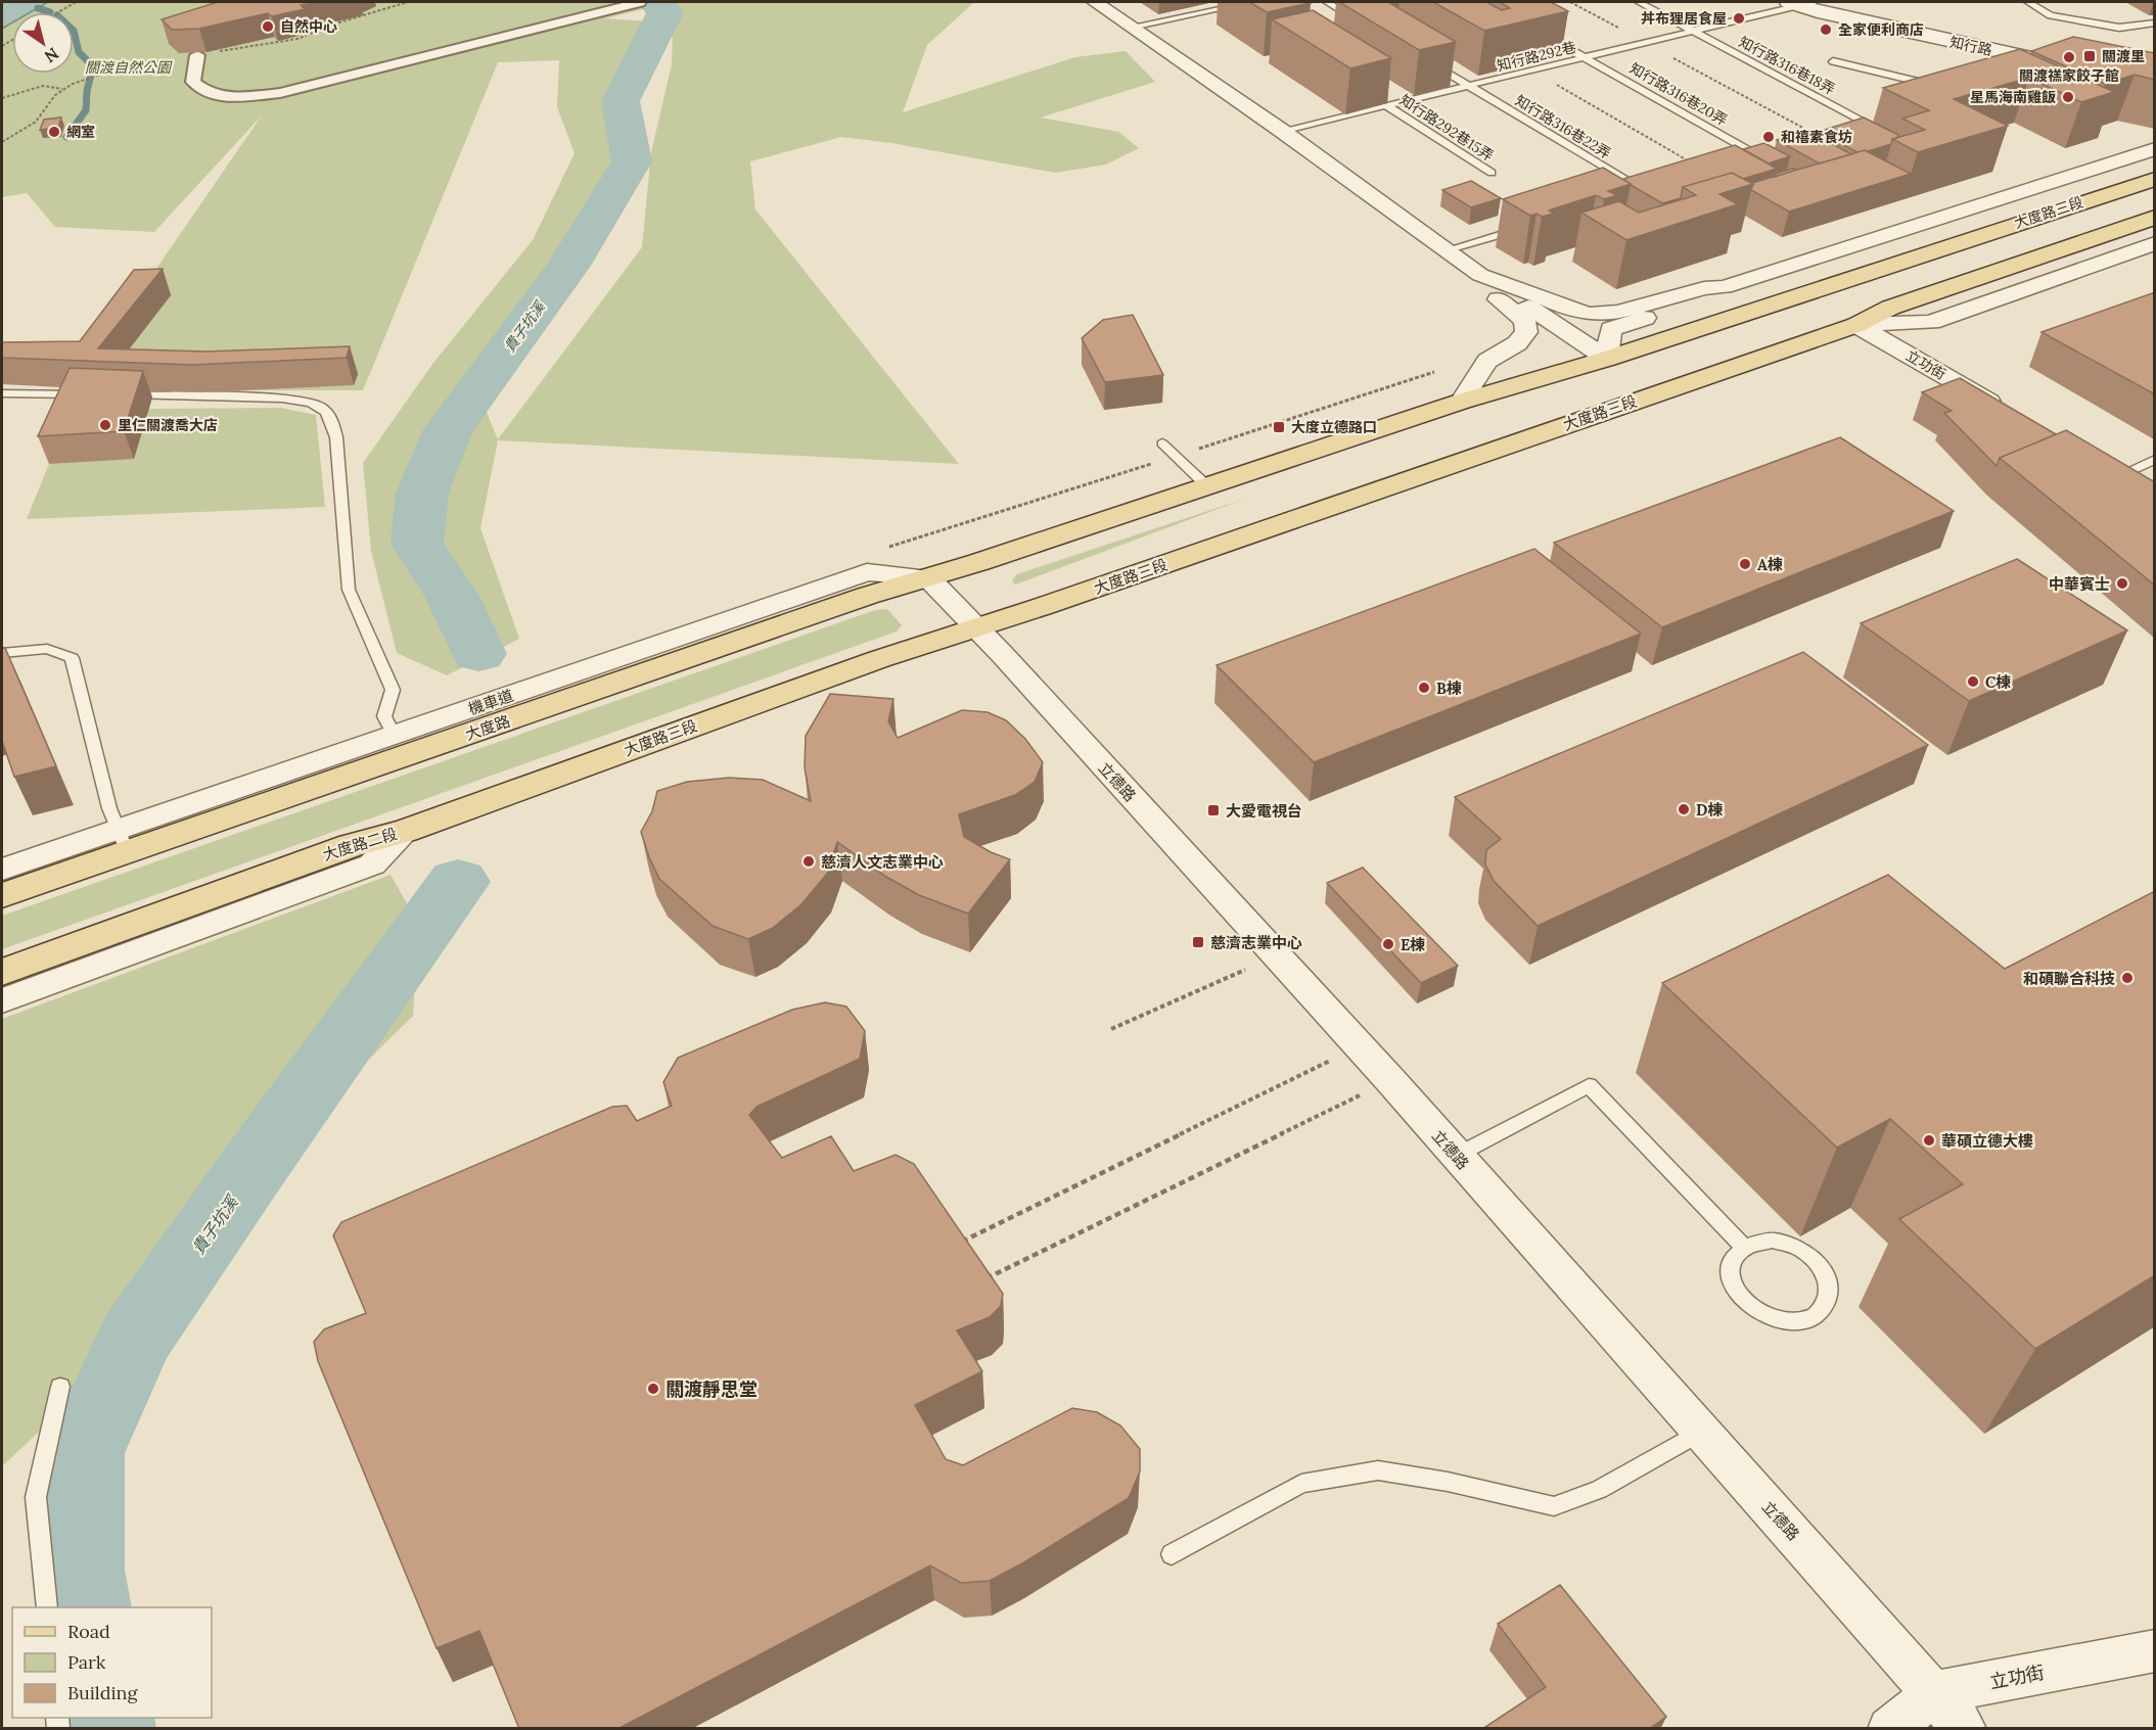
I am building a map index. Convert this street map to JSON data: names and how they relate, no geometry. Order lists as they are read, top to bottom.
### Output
{
  "streets": {
    "main road": ["大度路三段", "大度路", "大度路二段"],
    "street": ["知行路", "立功街", "立德路"],
    "lane": [
      "知行路292巷",
      "知行路316巷18弄",
      "知行路316巷20弄",
      "知行路316巷22弄",
      "知行路292巷15弄"
    ]
  },
  "crossings": [
    ["知行路", "知行路292巷"],
    ["知行路292巷", "知行路316巷18弄"],
    ["知行路292巷", "知行路316巷20弄"],
    ["知行路292巷", "知行路316巷22弄"],
    ["知行路292巷", "知行路292巷15弄"],
    ["大度路三段", "立功街"],
    ["大度路三段", "大度路"],
    ["大度路三段", "立德路"],
    ["大度路三段", "大度路二段"],
    ["立功街", "立德路"]
  ],
  "water": ["貴子坑溪"],
  "parks": ["關渡自然公園"],
  "places": {
    "other": [
      "丼布狸居食屋",
      "自然中心",
      "全家便利商店",
      "關渡禚家餃子館",
      "星馬海南雞飯",
      "網室",
      "和禧素食坊",
      "里仁關渡喬大店",
      "A棟",
      "中華賓士",
      "C棟",
      "B棟",
      "D棟",
      "慈濟人文志業中心",
      "E棟",
      "和碩聯合科技",
      "華碩立德大樓",
      "關渡靜思堂"
    ],
    "transit": [
      "關渡里",
      "大度立德路口",
      "大愛電視台",
      "慈濟志業中心"
    ]
  },
  "legend": ["Road", "Park", "Building"],
  "north": "bottom right"
}
